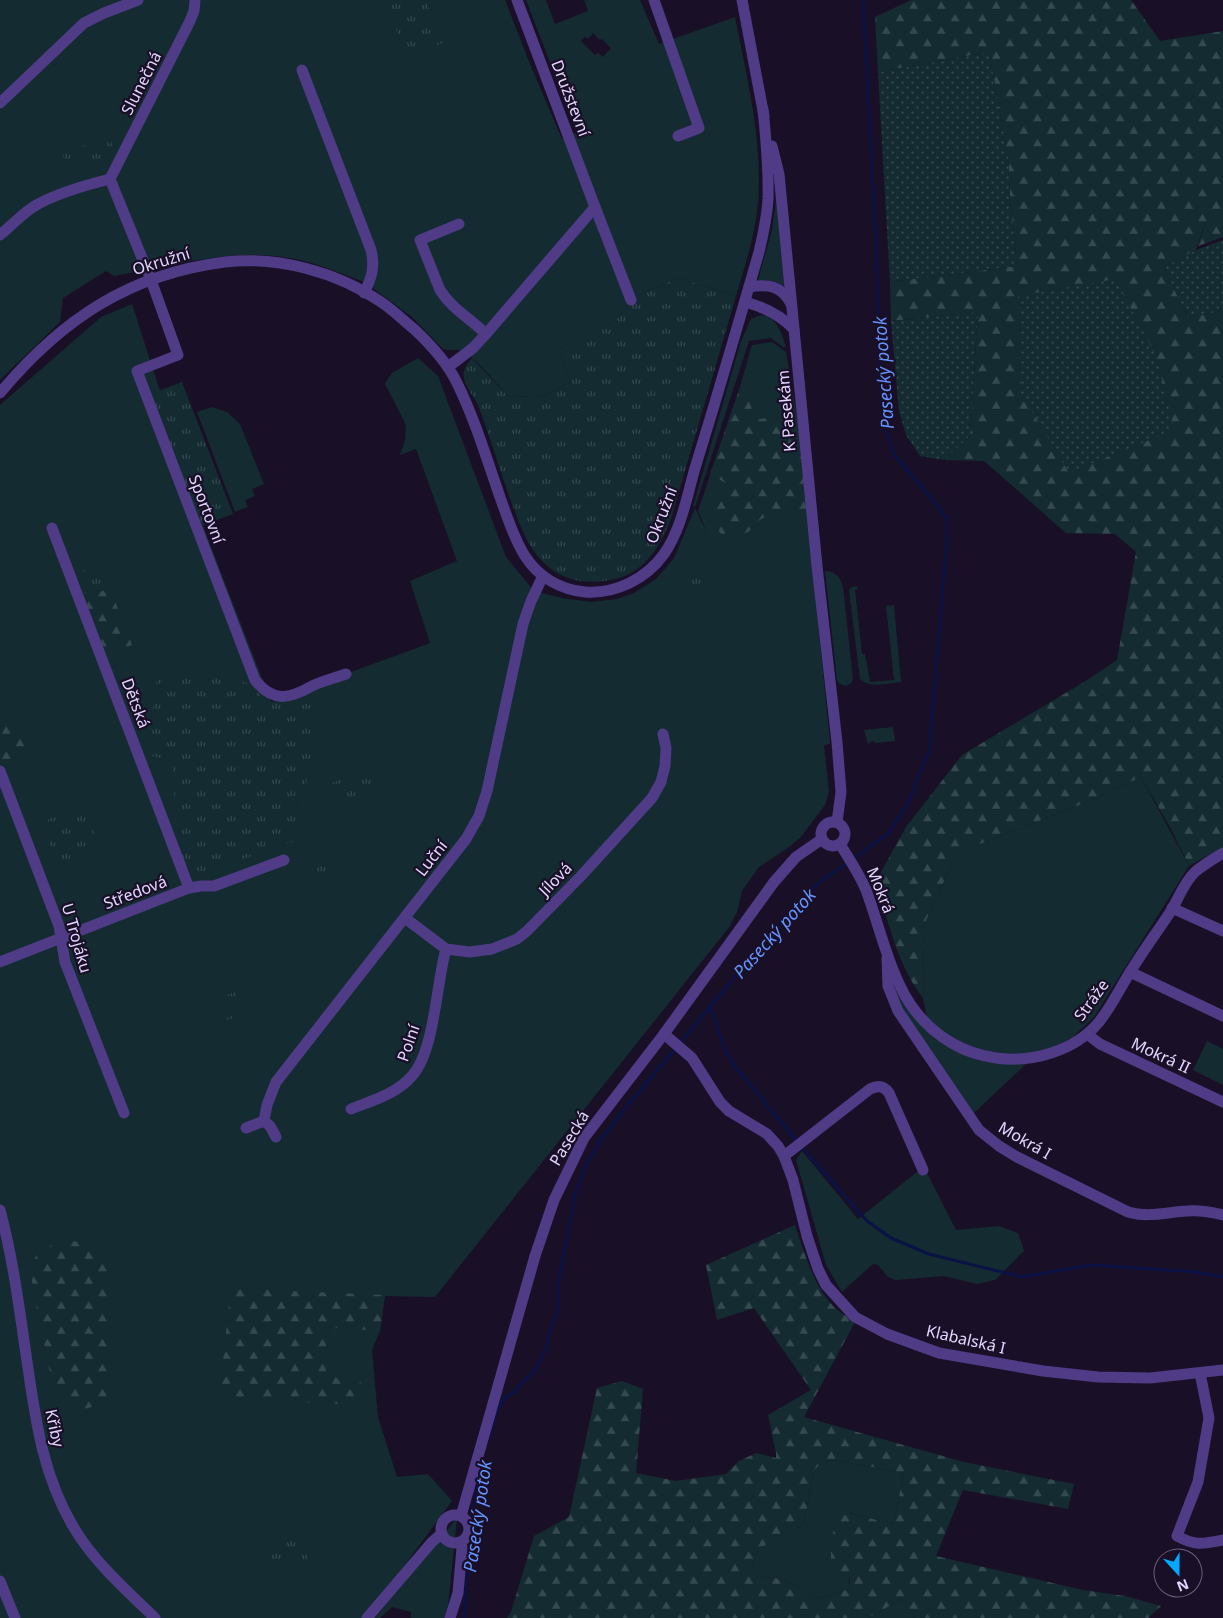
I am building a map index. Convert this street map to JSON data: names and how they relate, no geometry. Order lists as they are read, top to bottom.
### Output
{
  "streets": {
    "street": [
      "Slunečná",
      "Družstevní",
      "Okružní",
      "K Pasekám",
      "Sportovní",
      "Dětská",
      "Luční",
      "Jílová",
      "Mokrá",
      "Středová",
      "U Trojáku",
      "Stráže",
      "Polní",
      "Mokrá II",
      "Pasecká",
      "Mokrá I",
      "Klabalská I",
      "Křiby"
    ]
  },
  "crossings": [
    ["Okružní", "K Pasekám"],
    ["Okružní", "Sportovní"],
    ["Okružní", "Luční"],
    ["K Pasekám", "Mokrá"],
    ["K Pasekám", "Pasecká"],
    ["Dětská", "Středová"],
    ["Jílová", "Polní"],
    ["Mokrá", "Stráže"],
    ["Mokrá", "Pasecká"],
    ["Mokrá", "Mokrá I"],
    ["Středová", "U Trojáku"],
    ["Stráže", "Mokrá II"],
    ["Stráže", "Mokrá I"],
    ["Pasecká", "Klabalská I"]
  ],
  "water": ["Pasecký potok"],
  "north": "bottom"
}
